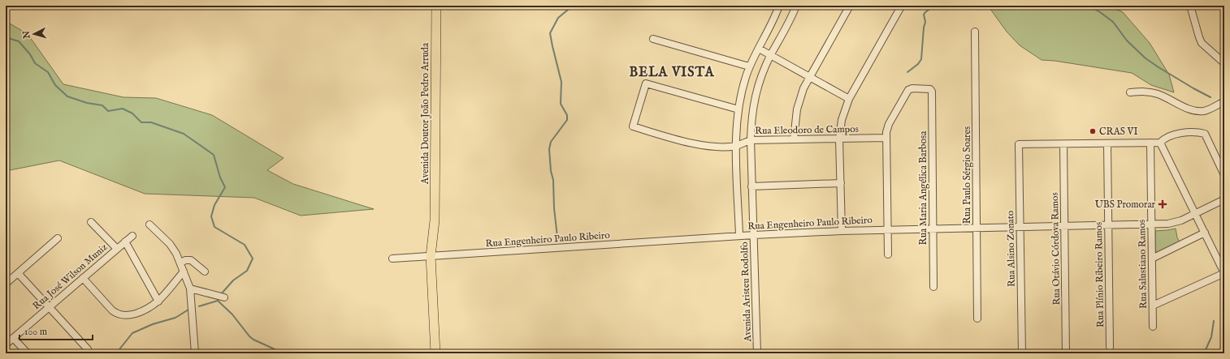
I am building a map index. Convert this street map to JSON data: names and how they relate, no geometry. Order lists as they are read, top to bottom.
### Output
{
  "streets": {
    "main road": ["Avenida Doutor João Pedro Arruda"],
    "street": [
      "Rua Eleodoro de Campos",
      "Rua Paulo Sérgio Soares",
      "Rua Maria Angélica Barbosa",
      "Rua Engenheiro Paulo Ribeiro",
      "Rua Alsino Zonato",
      "Rua Otávio Córdova Ramos",
      "Rua Salustiano Ramos",
      "Rua Plínio Ribeiro Ramos",
      "Rua José Wilson Muniz",
      "Avenida Aristeu Rodolfo"
    ]
  },
  "crossings": [
    ["Avenida Doutor João Pedro Arruda", "Rua Engenheiro Paulo Ribeiro"],
    ["Rua Eleodoro de Campos", "Rua Maria Angélica Barbosa"],
    ["Rua Eleodoro de Campos", "Avenida Aristeu Rodolfo"],
    ["Rua Paulo Sérgio Soares", "Rua Engenheiro Paulo Ribeiro"],
    ["Rua Maria Angélica Barbosa", "Rua Engenheiro Paulo Ribeiro"],
    ["Rua Engenheiro Paulo Ribeiro", "Rua Alsino Zonato"],
    ["Rua Engenheiro Paulo Ribeiro", "Rua Otávio Córdova Ramos"],
    ["Rua Engenheiro Paulo Ribeiro", "Rua Salustiano Ramos"],
    ["Rua Engenheiro Paulo Ribeiro", "Rua Plínio Ribeiro Ramos"],
    ["Rua Engenheiro Paulo Ribeiro", "Avenida Aristeu Rodolfo"],
    ["Rua Alsino Zonato", "Rua Otávio Córdova Ramos"]
  ],
  "districts": ["BELA VISTA"],
  "places": {
    "other": ["CRAS VI"],
    "health": ["UBS Promorar"]
  },
  "scale_bar": "100 m",
  "north": "left"
}
